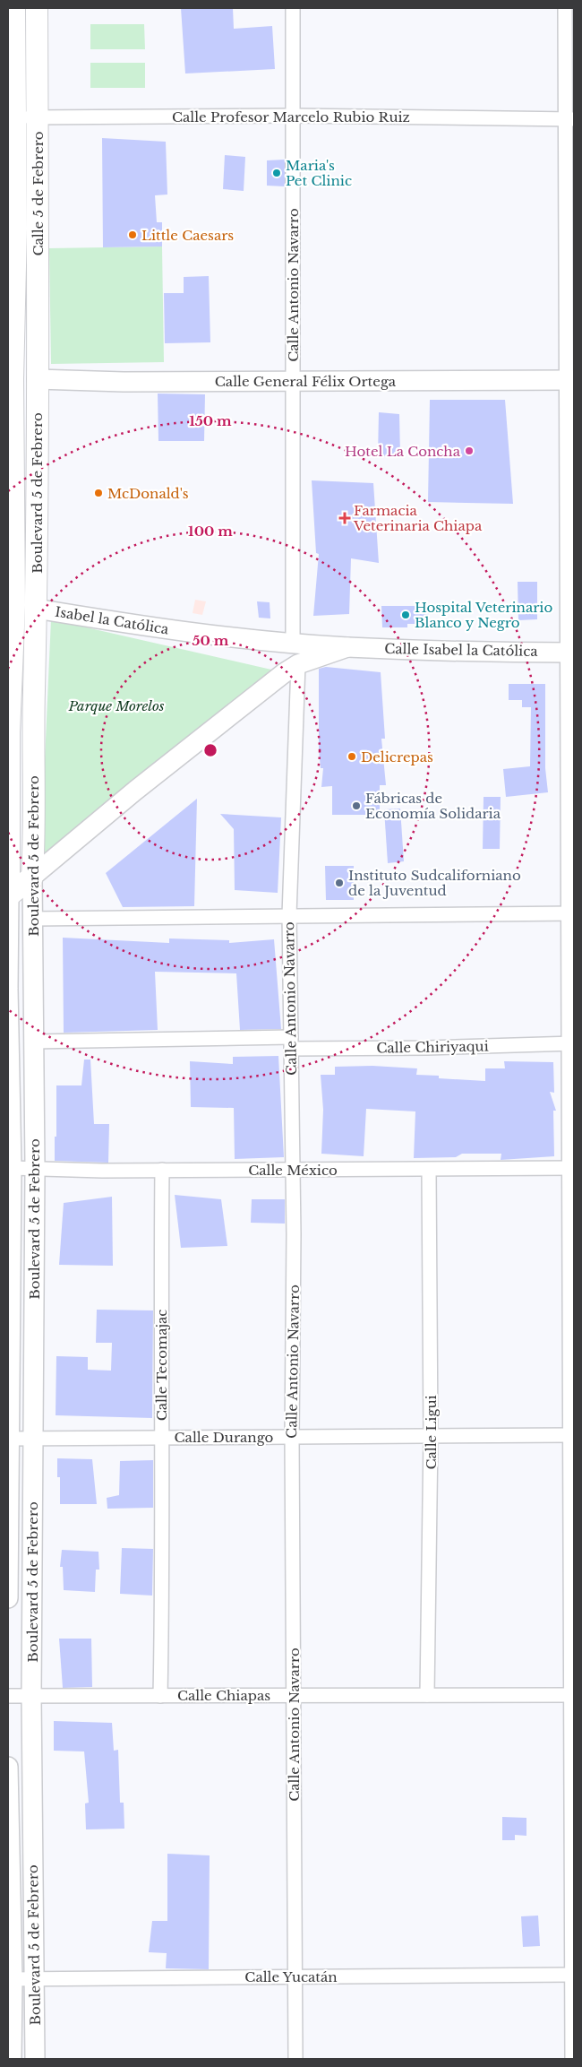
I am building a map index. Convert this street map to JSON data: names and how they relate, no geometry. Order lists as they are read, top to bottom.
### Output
{
  "streets": {
    "main road": [
      "Calle 5 de Febrero",
      "Calle General Félix Ortega",
      "Boulevard 5 de Febrero",
      "Isabel la Católica",
      "Calle Isabel la Católica"
    ],
    "street": [
      "Calle Profesor Marcelo Rubio Ruiz",
      "Calle Antonio Navarro",
      "Calle Chiriyaqui",
      "Calle México",
      "Calle Tecomajac",
      "Calle Ligui",
      "Calle Durango",
      "Calle Chiapas",
      "Calle Yucatán"
    ]
  },
  "crossings": [
    ["Calle Profesor Marcelo Rubio Ruiz", "Calle 5 de Febrero"],
    ["Calle Profesor Marcelo Rubio Ruiz", "Calle Antonio Navarro"],
    ["Calle 5 de Febrero", "Calle General Félix Ortega"],
    ["Calle 5 de Febrero", "Boulevard 5 de Febrero"],
    ["Calle Antonio Navarro", "Calle General Félix Ortega"],
    ["Calle Antonio Navarro", "Isabel la Católica"],
    ["Calle Antonio Navarro", "Calle Chiriyaqui"],
    ["Calle Antonio Navarro", "Calle México"],
    ["Calle Antonio Navarro", "Calle Durango"],
    ["Calle Antonio Navarro", "Calle Chiapas"],
    ["Calle Antonio Navarro", "Calle Yucatán"],
    ["Calle General Félix Ortega", "Boulevard 5 de Febrero"],
    ["Boulevard 5 de Febrero", "Isabel la Católica"],
    ["Boulevard 5 de Febrero", "Calle Chiriyaqui"],
    ["Boulevard 5 de Febrero", "Calle México"],
    ["Boulevard 5 de Febrero", "Calle Durango"],
    ["Boulevard 5 de Febrero", "Calle Chiapas"],
    ["Boulevard 5 de Febrero", "Calle Yucatán"],
    ["Isabel la Católica", "Calle Isabel la Católica"],
    ["Calle México", "Calle Tecomajac"],
    ["Calle México", "Calle Ligui"],
    ["Calle Tecomajac", "Calle Durango"],
    ["Calle Tecomajac", "Calle Chiapas"],
    ["Calle Ligui", "Calle Durango"],
    ["Calle Ligui", "Calle Chiapas"]
  ],
  "parks": ["Parque Morelos"],
  "places": {
    "other": [
      "Maria's Pet Clinic",
      "Little Caesars",
      "Hotel La Concha",
      "McDonald's",
      "Hospital Veterinario Blanco y Negro",
      "Delicrepas",
      "Fábricas de Economía Solidaria",
      "Instituto Sudcaliforniano de la Juventud"
    ],
    "health": ["Farmacia Veterinaria Chiapa"]
  },
  "rings": ["150 m", "100 m", "50 m"]
}
